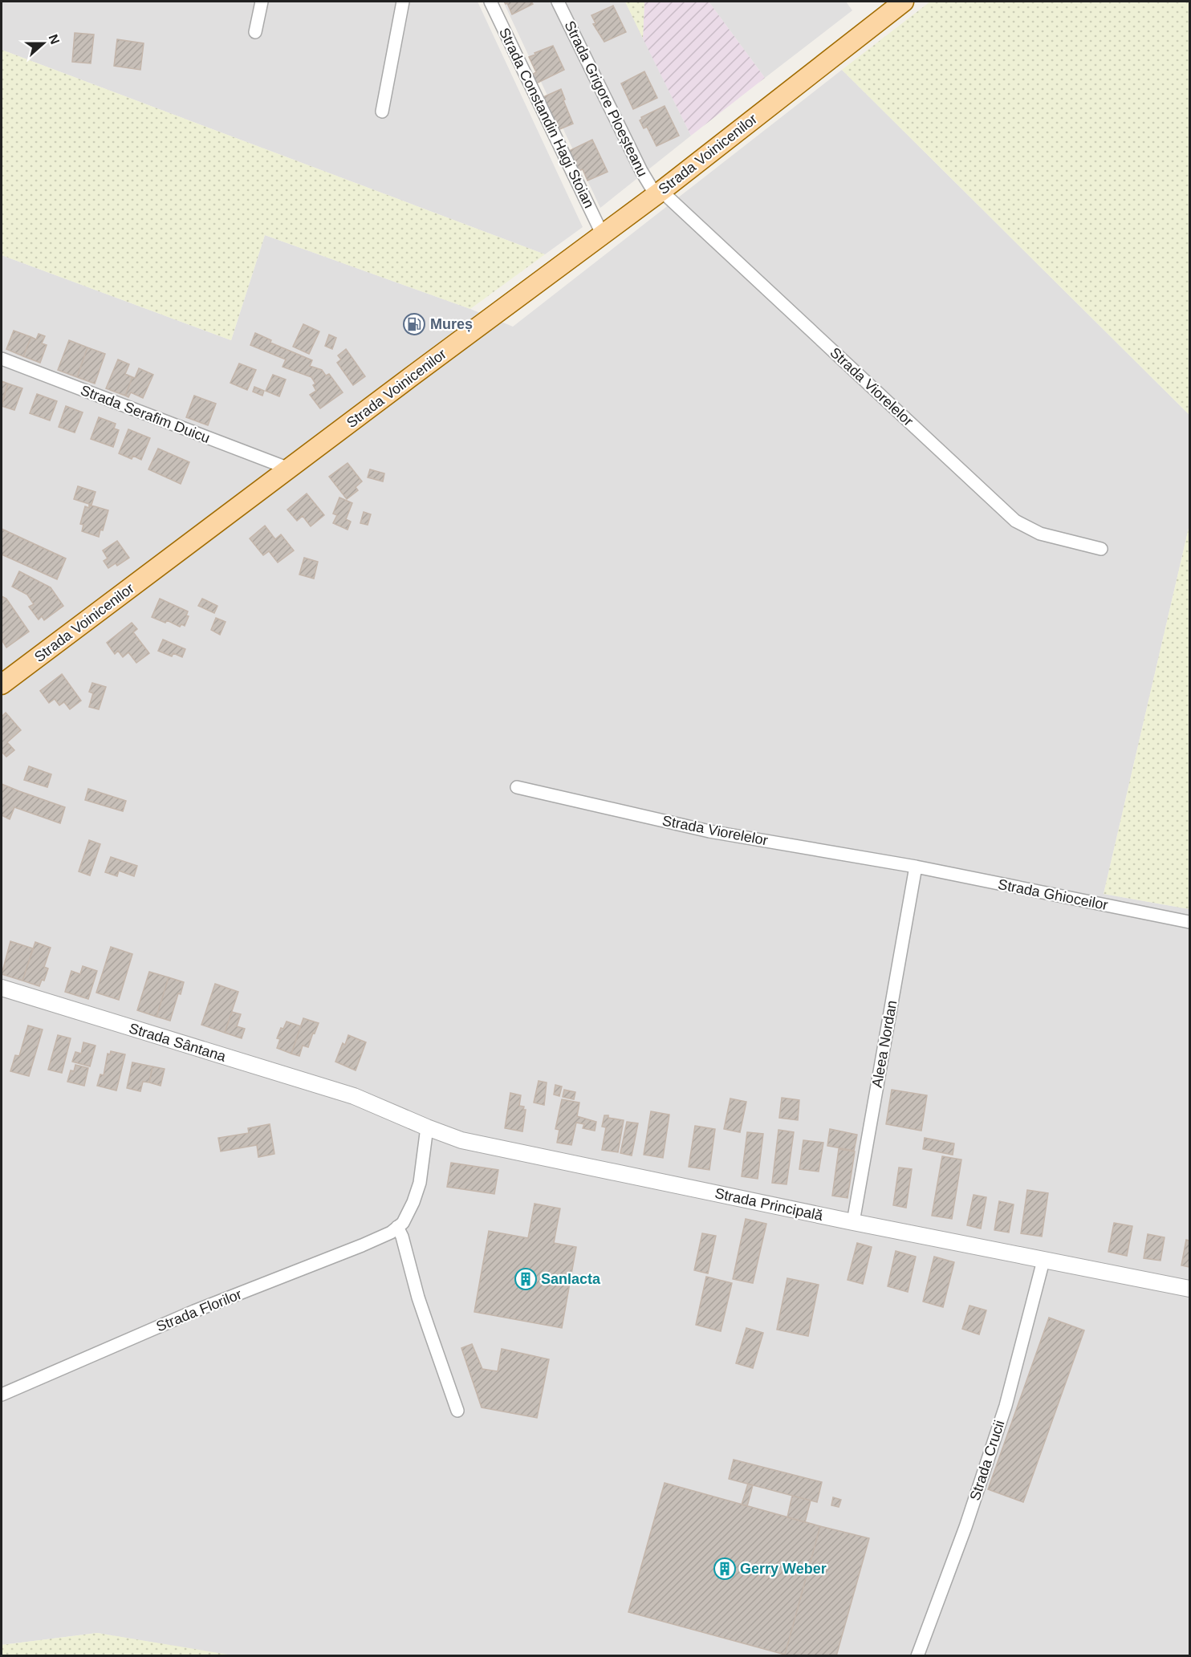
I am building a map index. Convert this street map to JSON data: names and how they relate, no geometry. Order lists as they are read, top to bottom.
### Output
{
  "streets": {
    "main road": ["Strada Voinicenilor"],
    "street": [
      "Strada Grigore Ploeșteanu",
      "Strada Constandin Hagi Stoian",
      "Strada Viorelelor",
      "Strada Serafim Duicu",
      "Strada Ghioceilor",
      "Strada Sântana",
      "Aleea Nordan",
      "Strada Principală",
      "Strada Florilor",
      "Strada Crucii"
    ]
  },
  "crossings": [
    ["Strada Grigore Ploeșteanu", "Strada Voinicenilor"],
    ["Strada Grigore Ploeșteanu", "Strada Viorelelor"],
    ["Strada Constandin Hagi Stoian", "Strada Voinicenilor"],
    ["Strada Voinicenilor", "Strada Viorelelor"],
    ["Strada Voinicenilor", "Strada Serafim Duicu"],
    ["Strada Viorelelor", "Strada Ghioceilor"],
    ["Strada Viorelelor", "Aleea Nordan"],
    ["Strada Ghioceilor", "Aleea Nordan"],
    ["Strada Sântana", "Strada Principală"],
    ["Aleea Nordan", "Strada Principală"],
    ["Strada Principală", "Strada Florilor"],
    ["Strada Principală", "Strada Crucii"]
  ],
  "places": {
    "fuel station": ["Mureș"],
    "building": ["Sanlacta", "Gerry Weber"]
  },
  "north": "right"
}
